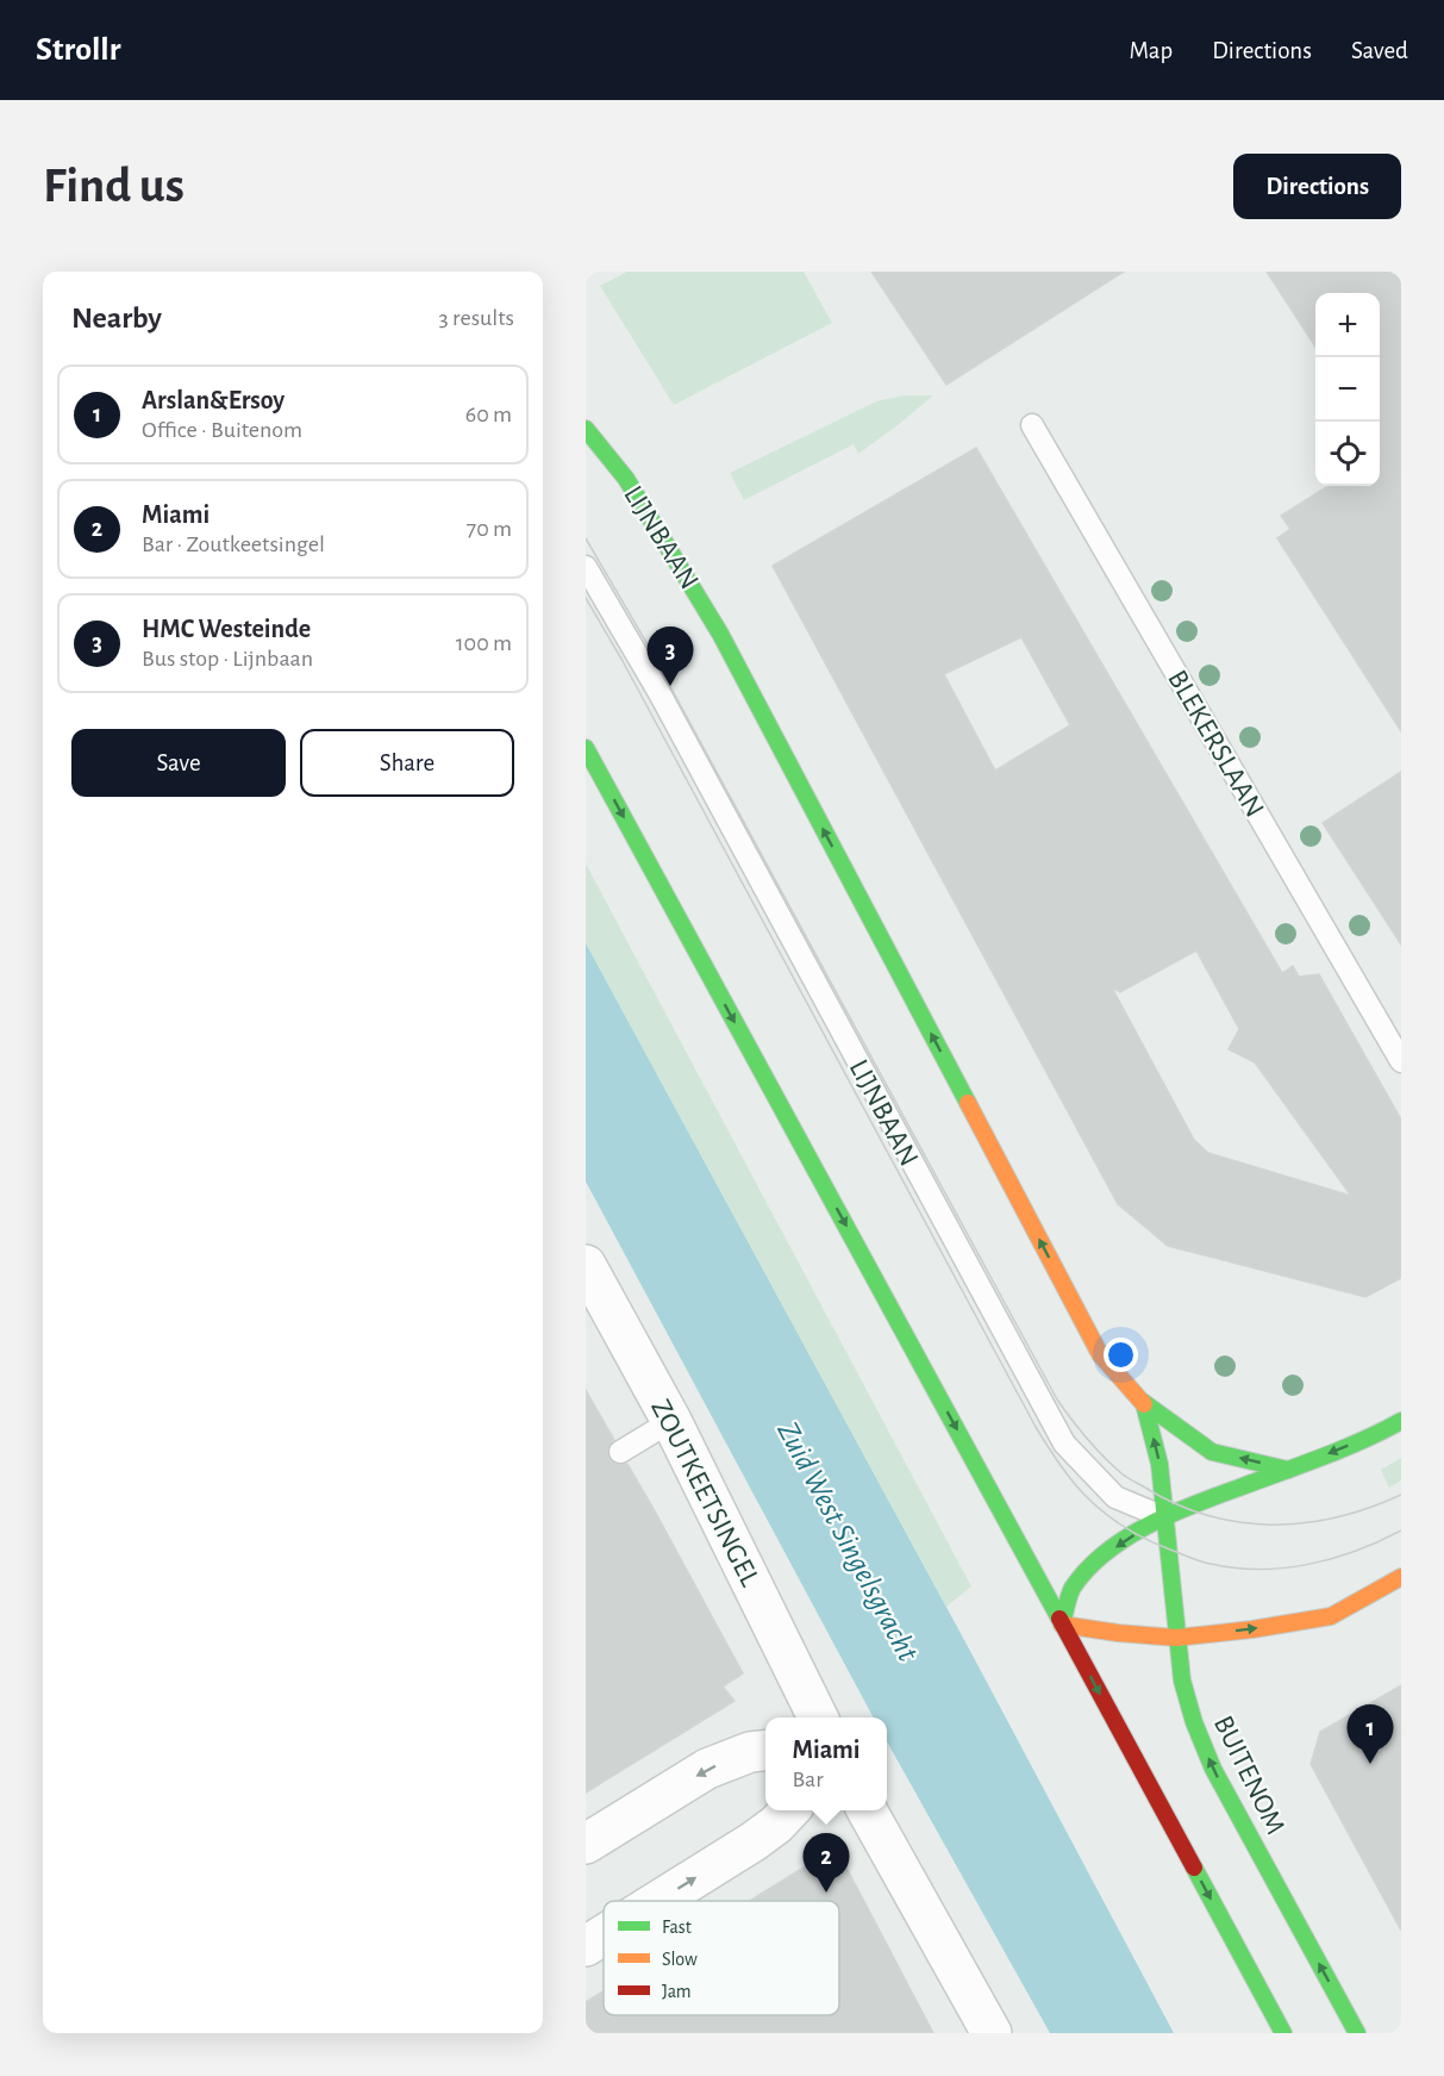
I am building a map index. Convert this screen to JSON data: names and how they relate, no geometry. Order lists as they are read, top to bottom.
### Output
{
  "streets": {
    "main road": ["LIJNBAAN", "BUITENOM"],
    "street": ["ZOUTKEETSINGEL"],
    "lane": ["BLEKERSLAAN"]
  },
  "crossings": [
    ["LIJNBAAN", "BUITENOM"]
  ],
  "one_way": ["LIJNBAAN"],
  "water": ["Zuid West Singelsgracht"],
  "legend": ["Fast", "Slow", "Jam"],
  "page": {
    "header": "Strollr",
    "nav": ["Map", "Directions", "Saved"],
    "buttons": [
      "Directions",
      ["Save", "Share"]
    ],
    "title": "Find us",
    "heading": ["Nearby", "3 results"],
    "map_buttons": ["+", "−"],
    "list": [
      {
        "mark": "1",
        "name": "Arslan&Ersoy",
        "note": "Office · Buitenom",
        "value": "60 m"
      },
      {
        "mark": "2",
        "name": "Miami",
        "note": "Bar · Zoutkeetsingel",
        "value": "70 m"
      },
      {
        "mark": "3",
        "name": "HMC Westeinde",
        "note": "Bus stop · Lijnbaan",
        "value": "100 m"
      }
    ],
    "pins": ["3", "1", "2"],
    "popup": ["Miami", "Bar"]
  }
}
